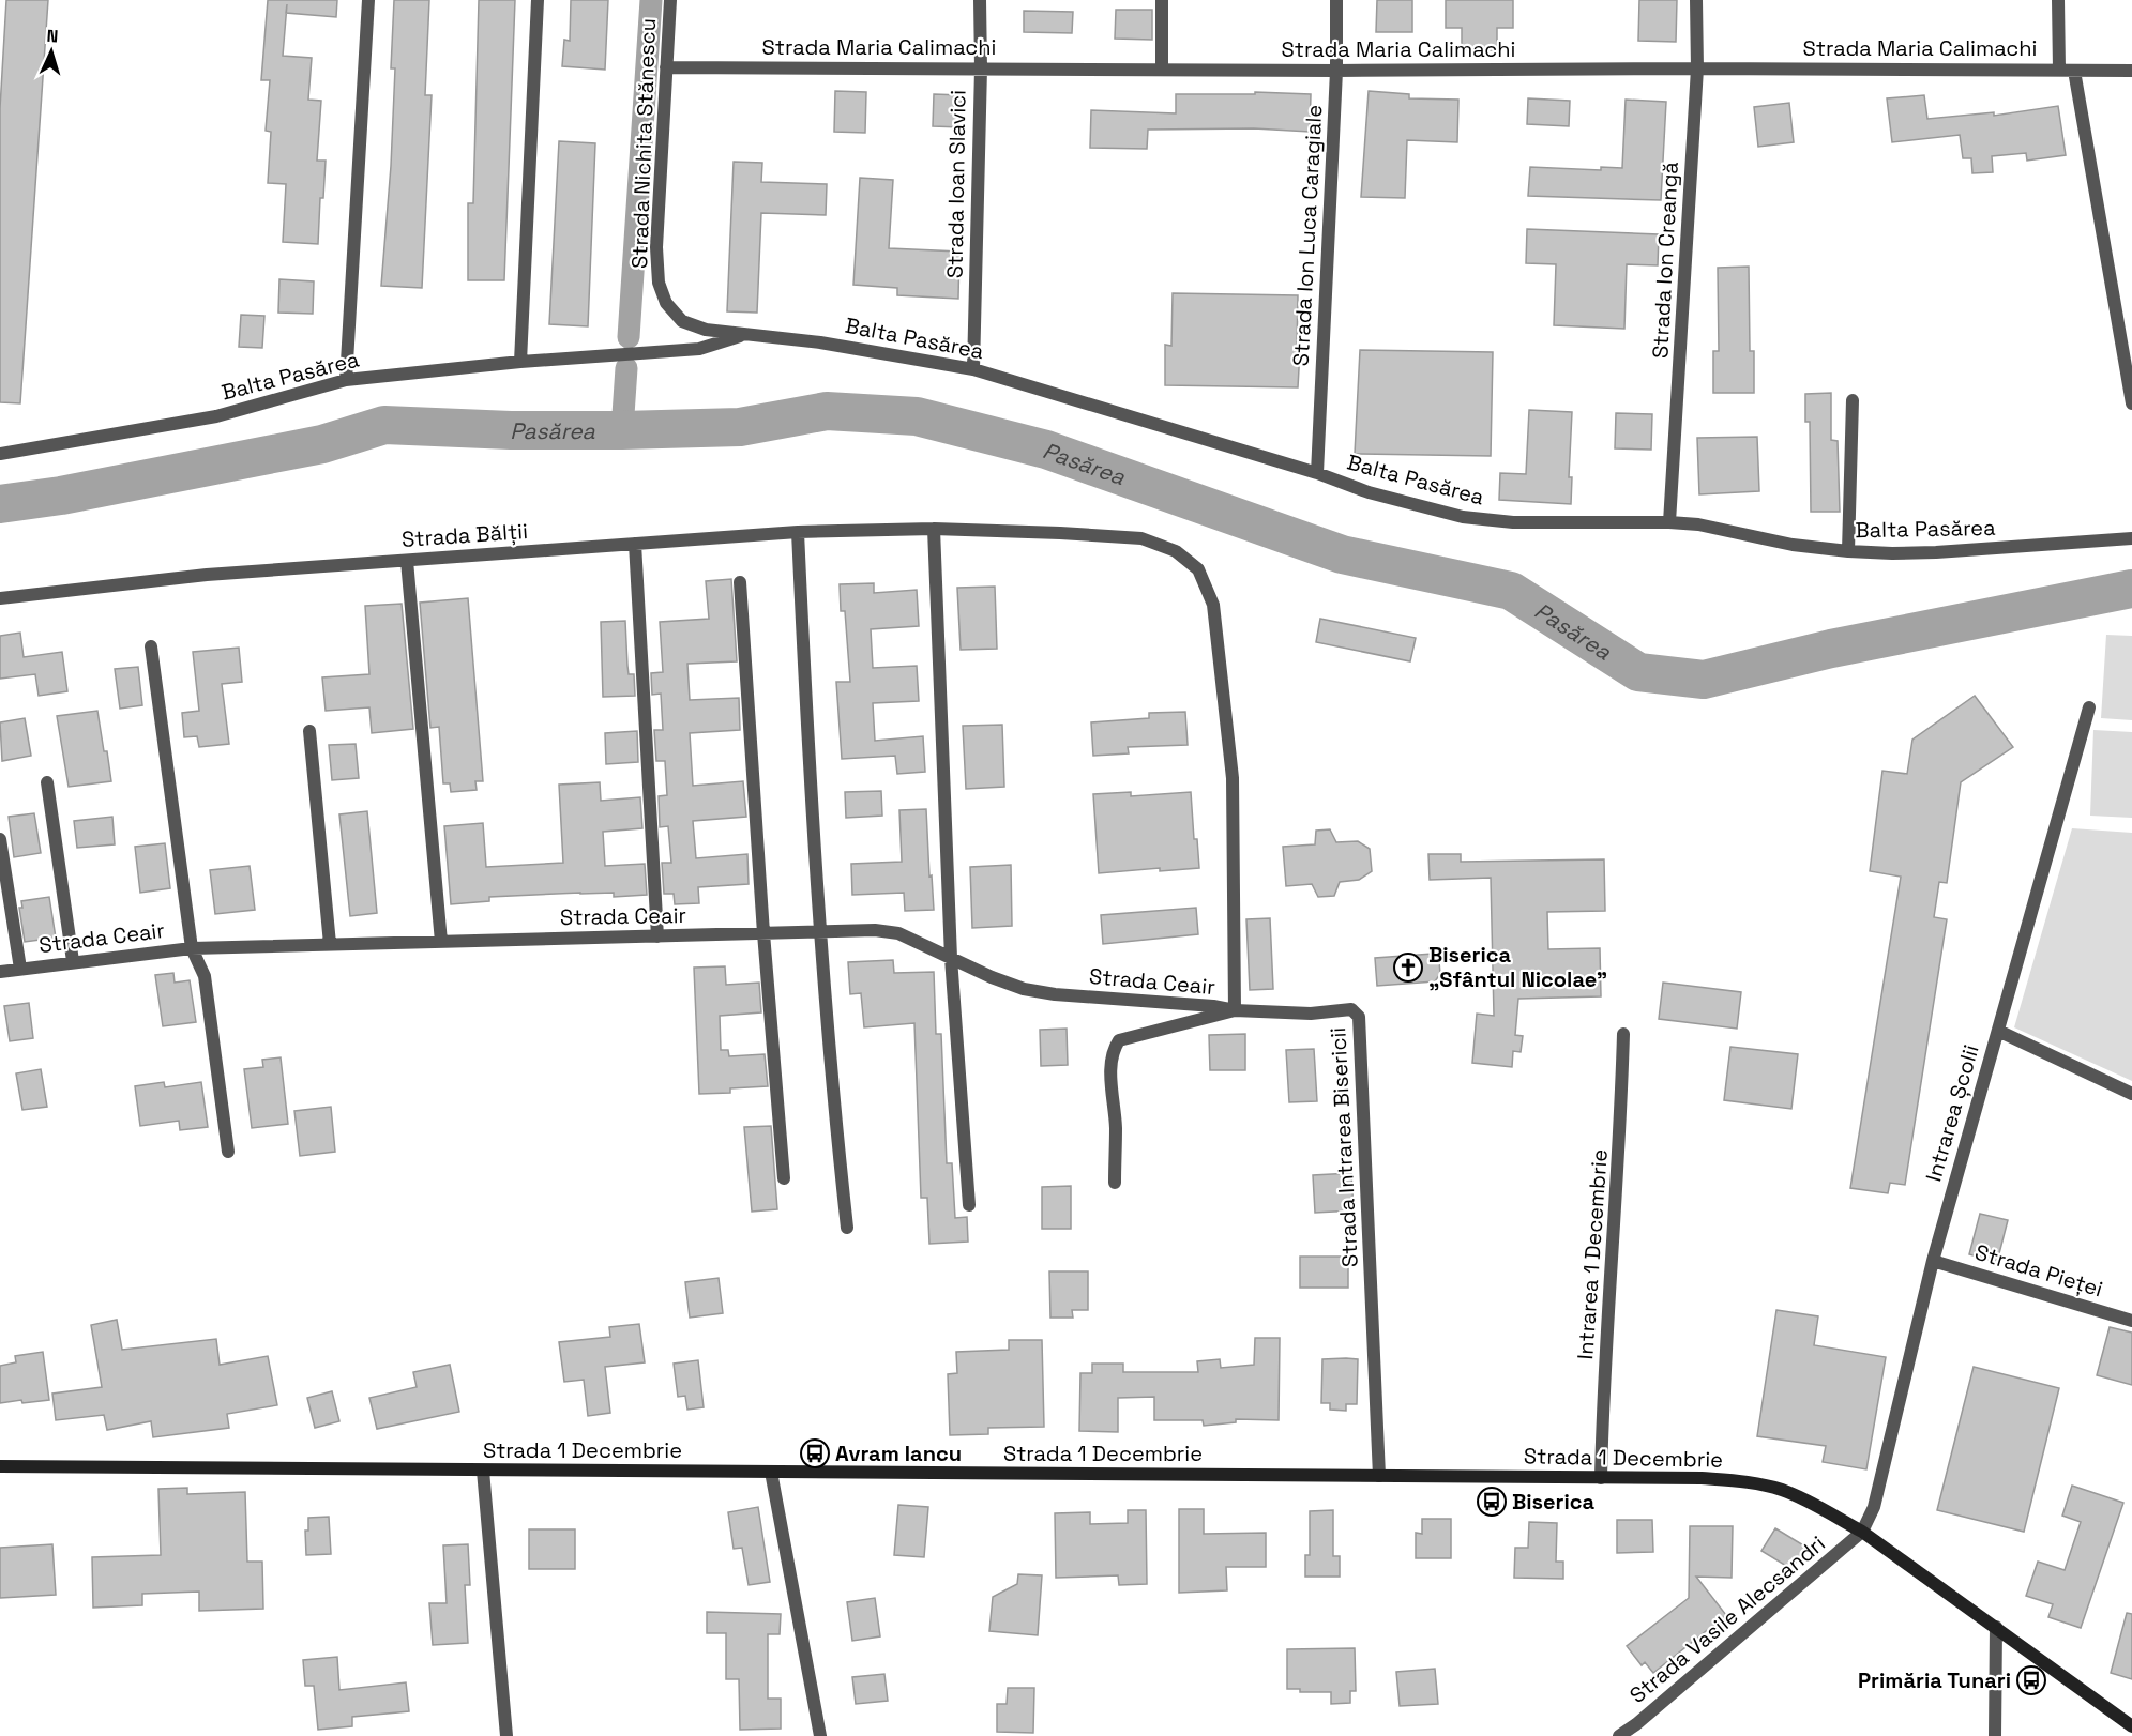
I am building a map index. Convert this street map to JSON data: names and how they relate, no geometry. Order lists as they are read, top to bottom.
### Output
{
  "streets": {
    "main road": ["Strada 1 Decembrie"],
    "street": [
      "Strada Maria Calimachi",
      "Strada Nichita Stănescu",
      "Strada Ioan Slavici",
      "Strada Ion Luca Caragiale",
      "Strada Ion Creangă",
      "Balta Pasărea",
      "Strada Bălții",
      "Strada Ceair",
      "Intrarea Școlii",
      "Strada Intrarea Bisericii",
      "Intrarea 1 Decembrie",
      "Strada Pieței",
      "Strada Vasile Alecsandri"
    ]
  },
  "crossings": [
    ["Strada Maria Calimachi", "Strada Nichita Stănescu"],
    ["Strada Maria Calimachi", "Strada Ioan Slavici"],
    ["Strada Maria Calimachi", "Strada Ion Luca Caragiale"],
    ["Strada Maria Calimachi", "Strada Ion Creangă"],
    ["Strada Nichita Stănescu", "Balta Pasărea"],
    ["Strada Ioan Slavici", "Balta Pasărea"],
    ["Strada Ion Luca Caragiale", "Balta Pasărea"],
    ["Strada Ion Creangă", "Balta Pasărea"],
    ["Strada Bălții", "Strada Ceair"],
    ["Strada Bălții", "Strada Intrarea Bisericii"],
    ["Strada Ceair", "Strada Intrarea Bisericii"],
    ["Intrarea Școlii", "Strada Pieței"],
    ["Intrarea Școlii", "Strada 1 Decembrie"],
    ["Intrarea Școlii", "Strada Vasile Alecsandri"],
    ["Strada Intrarea Bisericii", "Strada 1 Decembrie"],
    ["Intrarea 1 Decembrie", "Strada 1 Decembrie"],
    ["Strada 1 Decembrie", "Strada Vasile Alecsandri"]
  ],
  "water": ["Pasărea"],
  "places": {
    "church": ["Biserica „Sfântul Nicolae\""],
    "bus stop": ["Avram Iancu", "Biserica", "Primăria Tunari"]
  },
  "north": "top"
}
